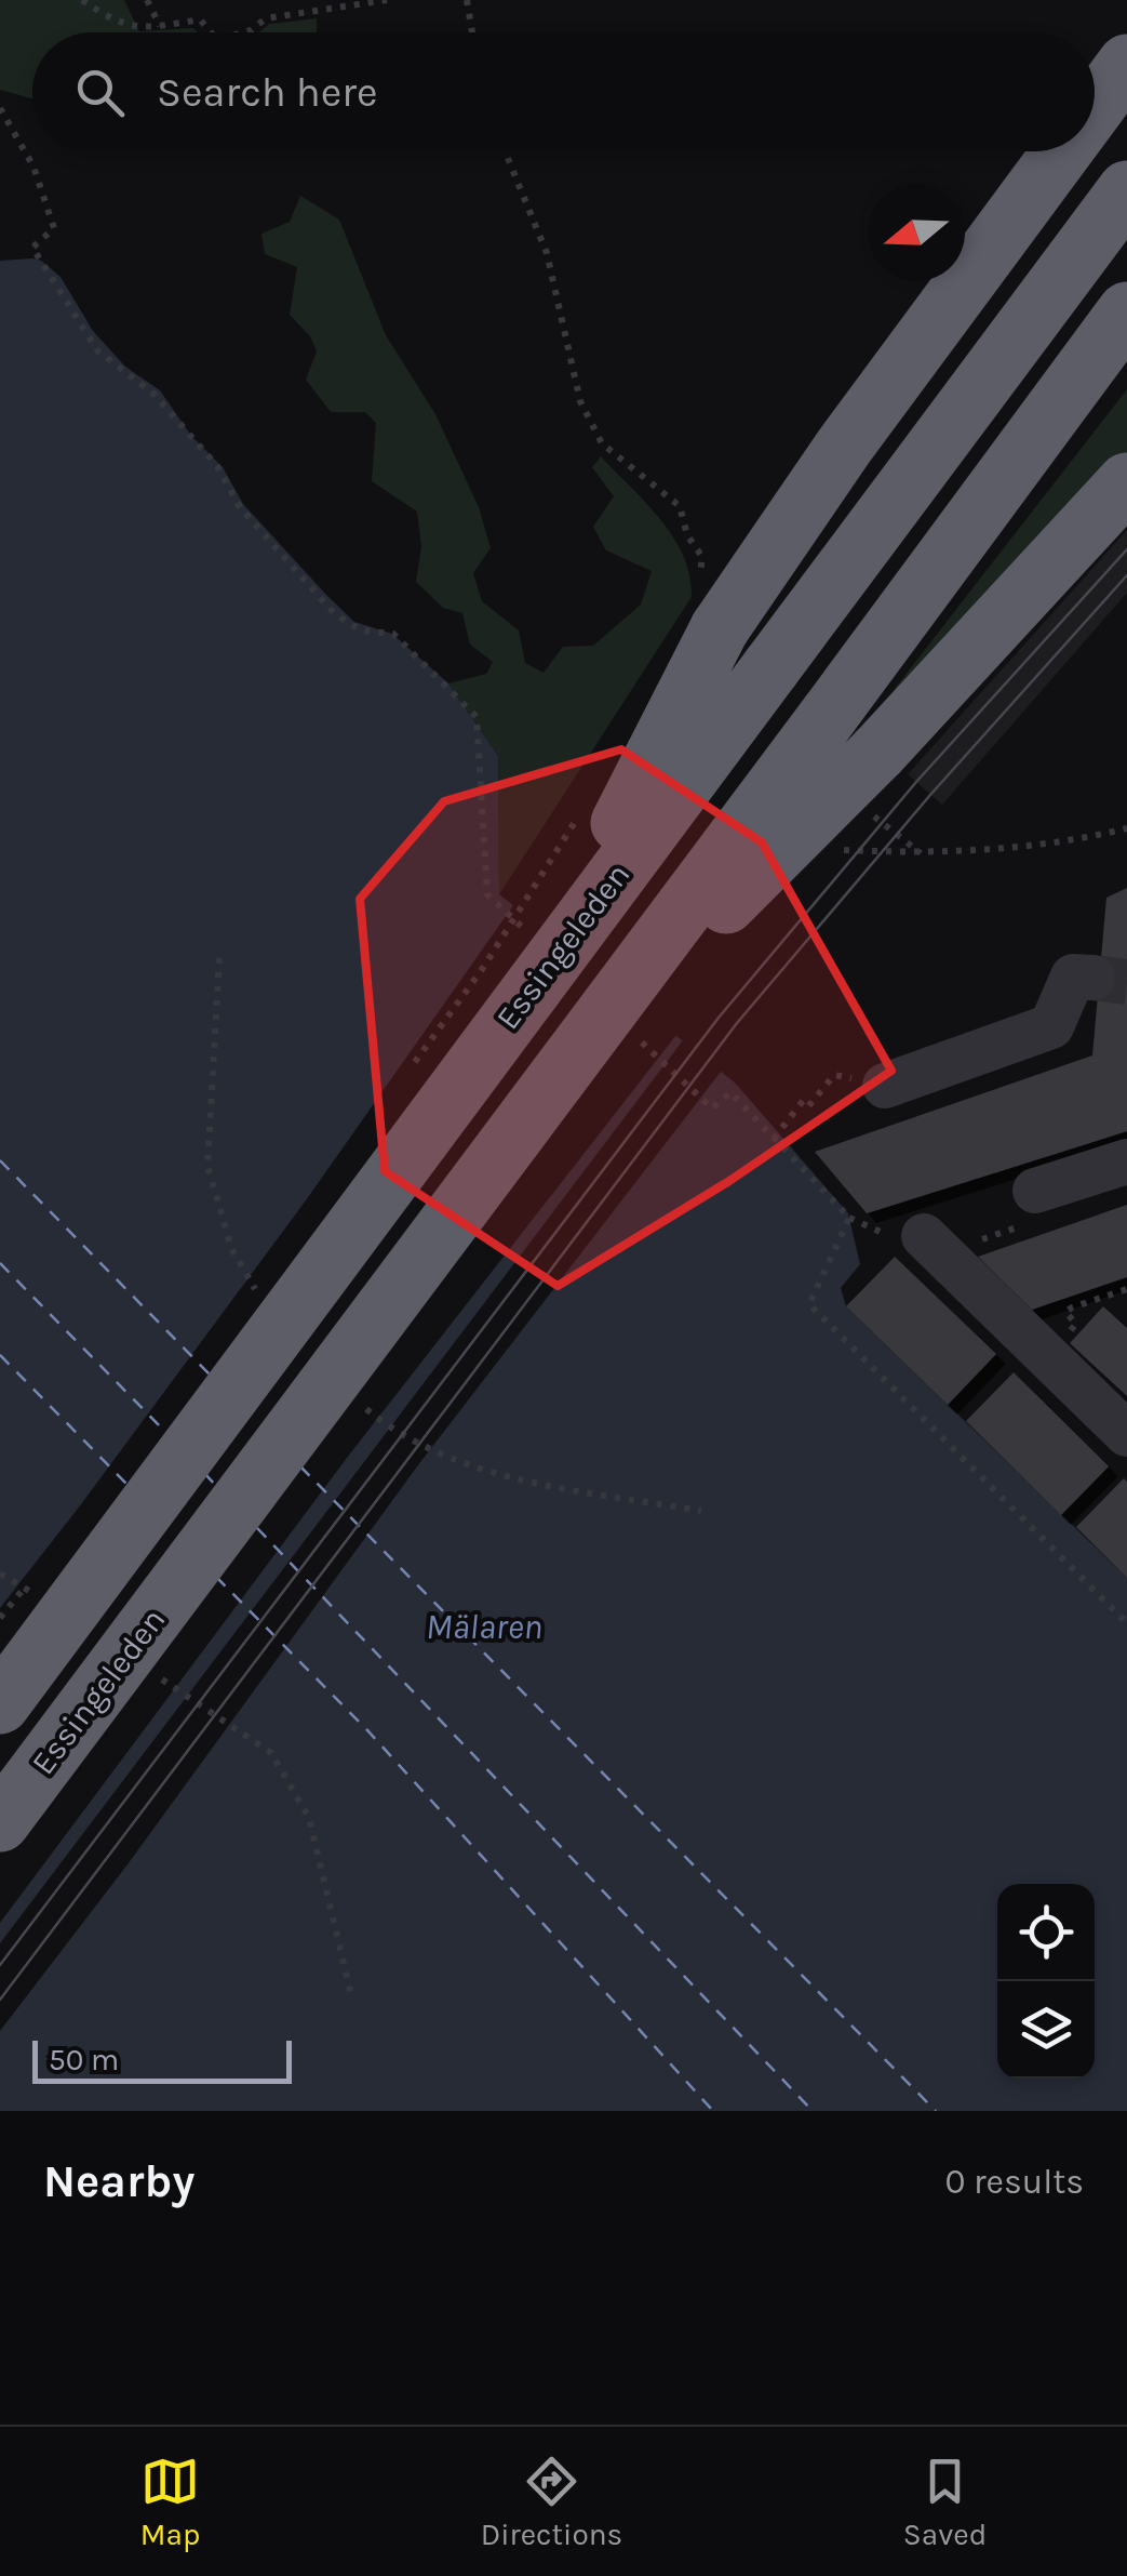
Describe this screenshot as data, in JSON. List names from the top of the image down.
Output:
{
  "streets": {
    "highway": ["Essingeleden"]
  },
  "water": ["Mälaren"],
  "scale_bar": "50 m",
  "north": "left",
  "page": {
    "search": "Search here",
    "scale": "50 m",
    "heading": ["Nearby", "0 results"],
    "nav": ["Map", "Directions", "Saved"]
  }
}
